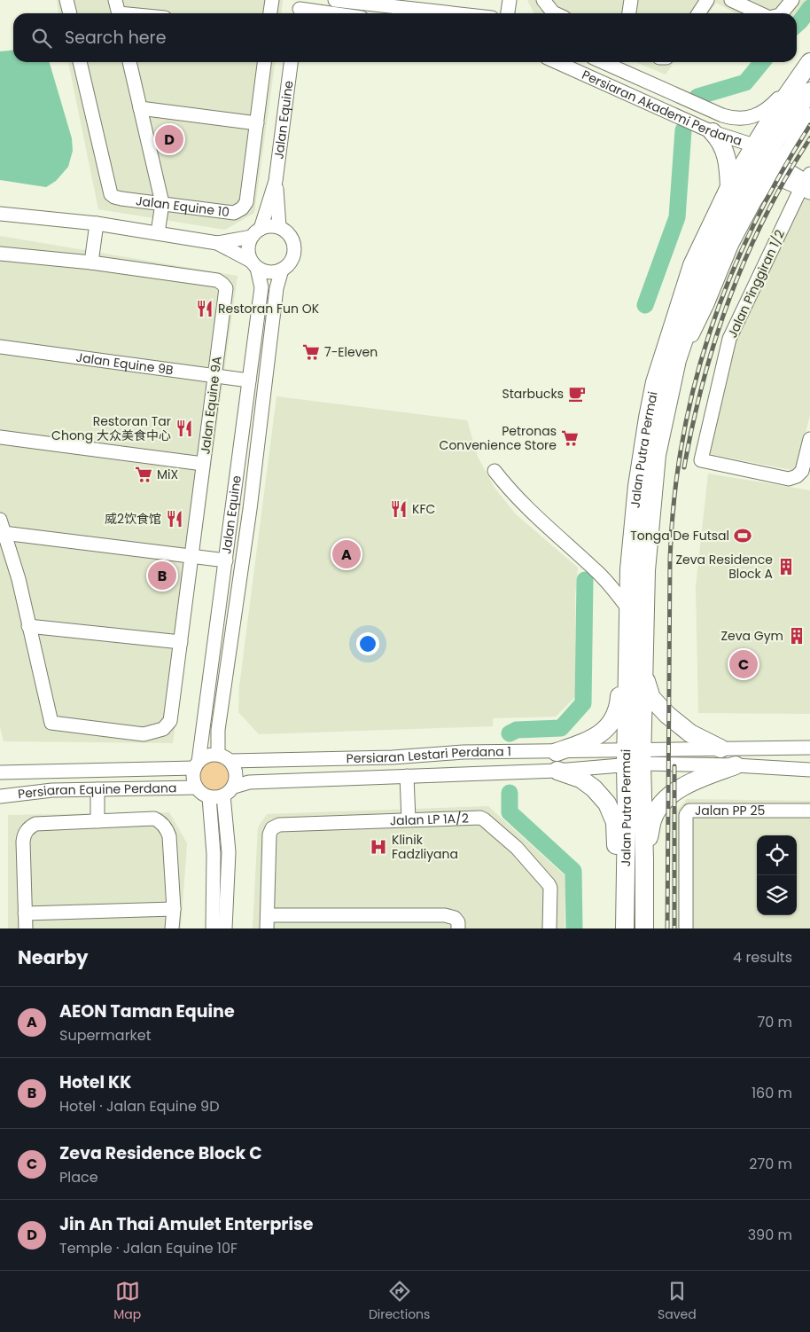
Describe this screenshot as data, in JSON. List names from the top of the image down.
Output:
{
  "streets": {
    "main road": ["Jalan Putra Permai"],
    "street": [
      "Persiaran Akademi Perdana",
      "Jalan Equine",
      "Jalan Equine 10",
      "Jalan Pinggiran 1/2",
      "Jalan Equine 9B",
      "Jalan Equine 9A",
      "Persiaran Lestari Perdana 1",
      "Persiaran Equine Perdana",
      "Jalan PP 25",
      "Jalan LP 1A/2"
    ]
  },
  "crossings": [
    ["Persiaran Akademi Perdana", "Jalan Putra Permai"],
    ["Jalan Equine", "Jalan Equine 9B"],
    ["Jalan Equine", "Persiaran Lestari Perdana 1"],
    ["Jalan Equine", "Persiaran Equine Perdana"],
    ["Jalan Equine 9B", "Jalan Equine 9A"],
    ["Jalan Putra Permai", "Persiaran Lestari Perdana 1"],
    ["Persiaran Lestari Perdana 1", "Persiaran Equine Perdana"]
  ],
  "places": {
    "restaurant": [
      "Restoran Fun OK",
      "Restoran Tar Chong 大众美食中心",
      "KFC",
      "威2饮食馆"
    ],
    "supermarket": ["7-Eleven", "Petronas Convenience Store", "MiX"],
    "cafe": ["Starbucks"],
    "sports": ["Tonga De Futsal"],
    "building": ["Zeva Residence Block A", "Zeva Gym"],
    "hospital": ["Klinik Fadzliyana"]
  },
  "page": {
    "search": "Search here",
    "pins": [
      "D",
      "A",
      "B",
      "C"
    ],
    "heading": ["Nearby", "4 results"],
    "list": [
      {
        "mark": "A",
        "name": "AEON Taman Equine",
        "note": "Supermarket",
        "value": "70 m"
      },
      {
        "mark": "B",
        "name": "Hotel KK",
        "note": "Hotel · Jalan Equine 9D",
        "value": "160 m"
      },
      {
        "mark": "C",
        "name": "Zeva Residence Block C",
        "note": "Place",
        "value": "270 m"
      },
      {
        "mark": "D",
        "name": "Jin An Thai Amulet Enterprise",
        "note": "Temple · Jalan Equine 10F",
        "value": "390 m"
      }
    ],
    "nav": ["Map", "Directions", "Saved"]
  }
}
